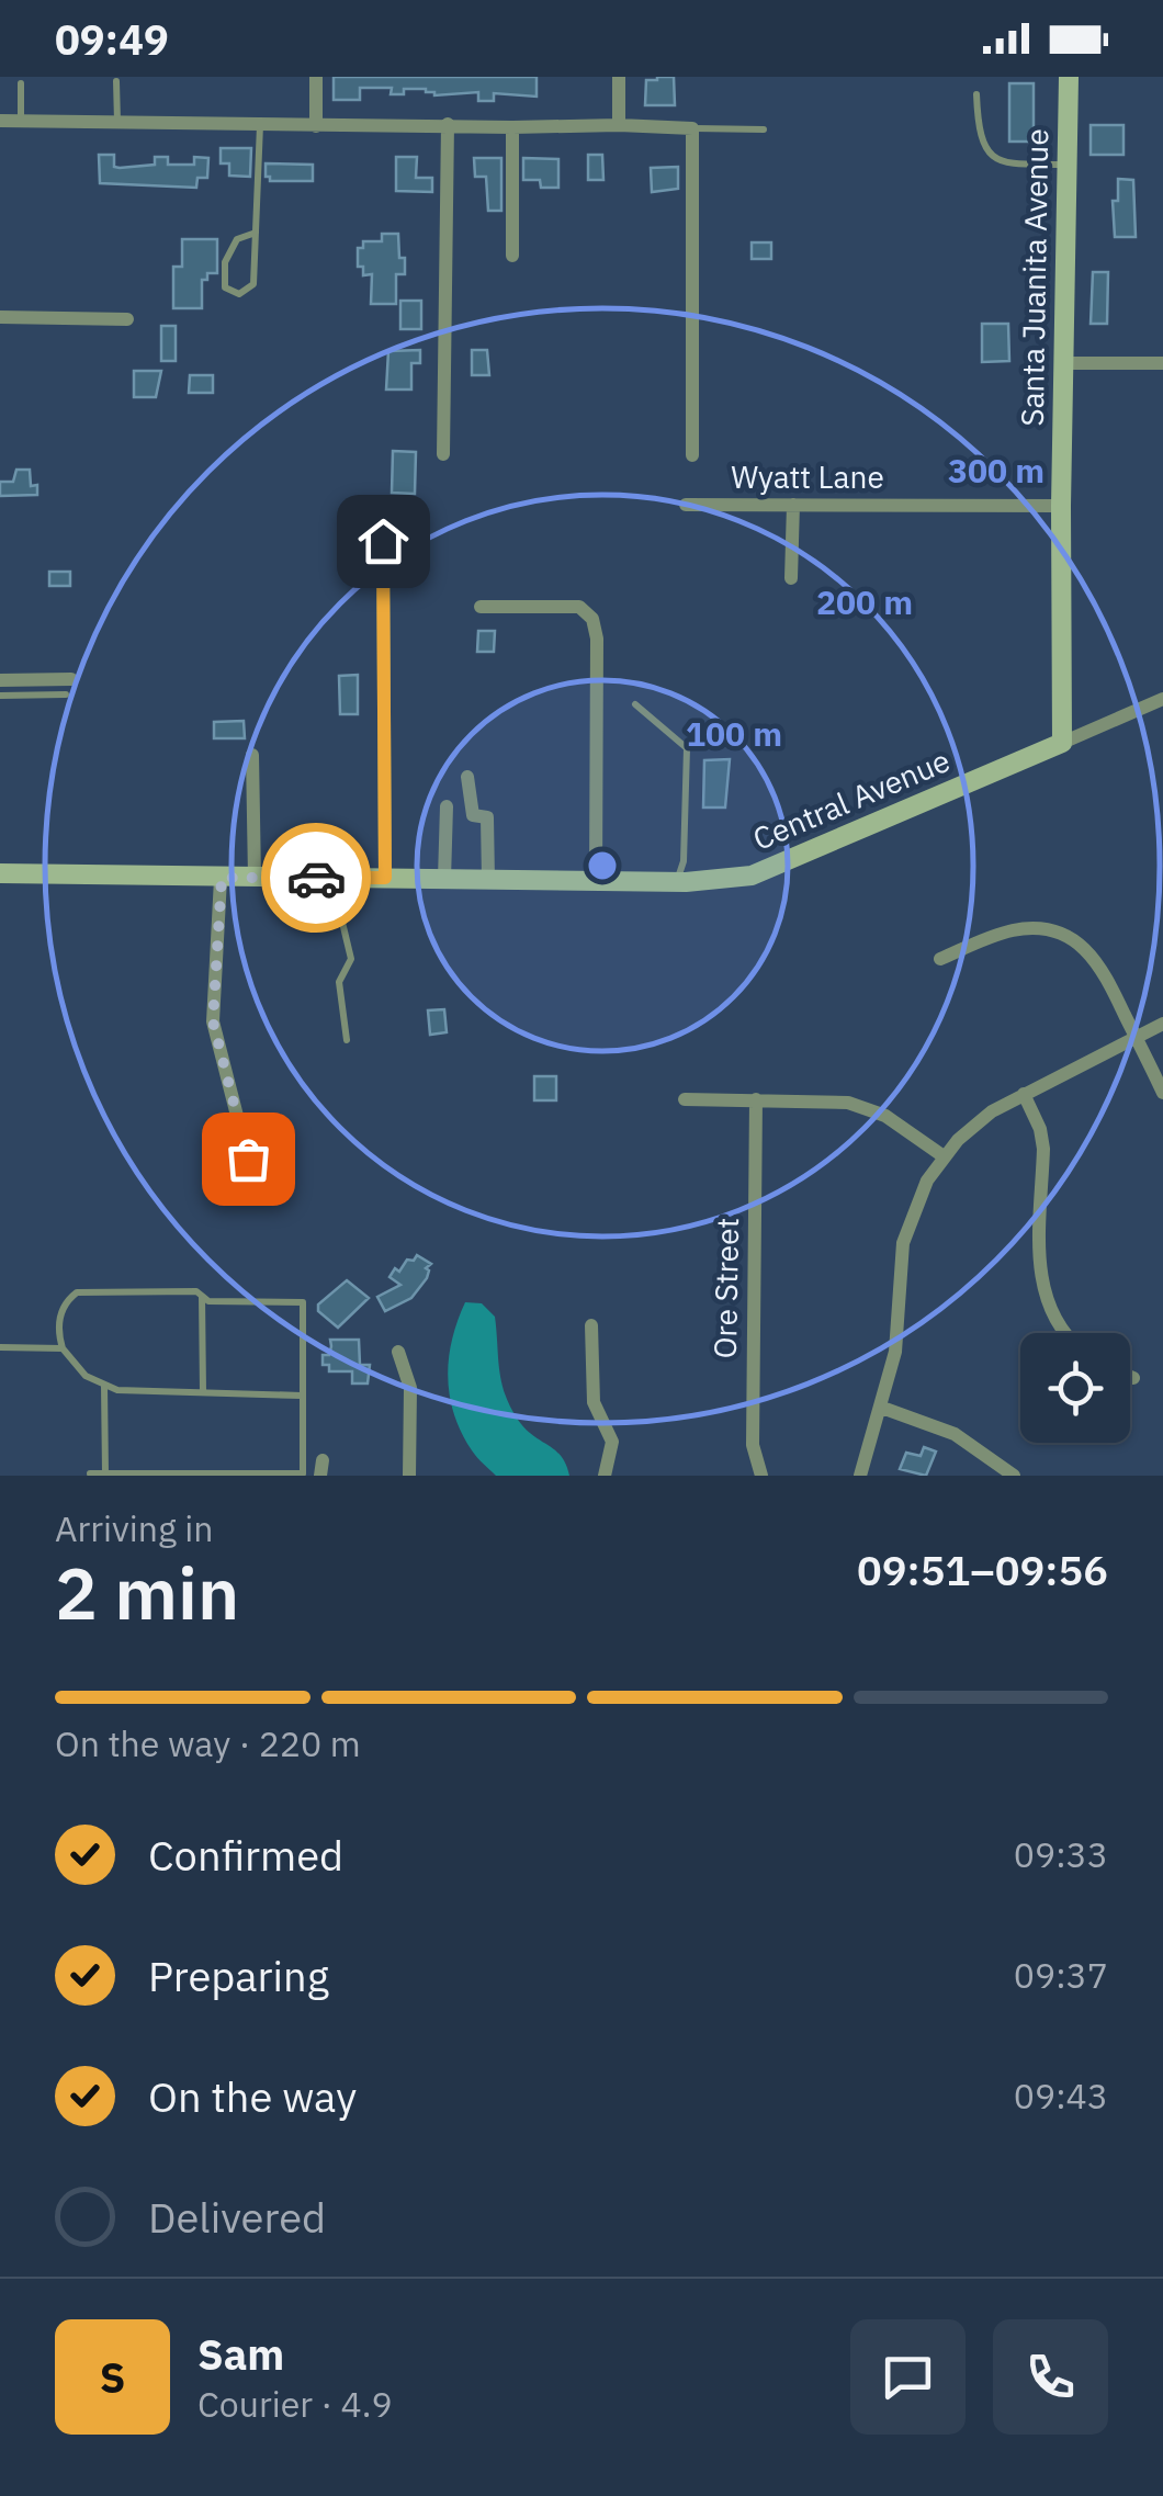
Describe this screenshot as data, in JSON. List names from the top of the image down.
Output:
{
  "streets": {
    "street": [
      "Santa Juanita Avenue",
      "Wyatt Lane",
      "Central Avenue",
      "Ore Street"
    ]
  },
  "crossings": [
    ["Santa Juanita Avenue", "Wyatt Lane"],
    ["Santa Juanita Avenue", "Central Avenue"]
  ],
  "page": {
    "status": "09:49",
    "heading": ["2 min", "Arriving in", "09:51–09:56"],
    "panel": ["Sam", "Courier · 4.9"],
    "bar": "On the way · 220 m",
    "list": [
      ["Confirmed", "09:33"],
      ["Preparing", "09:37"],
      ["On the way", "09:43"],
      "Delivered"
    ],
    "round": "S"
  },
  "rings": ["300 m", "200 m", "100 m"]
}
